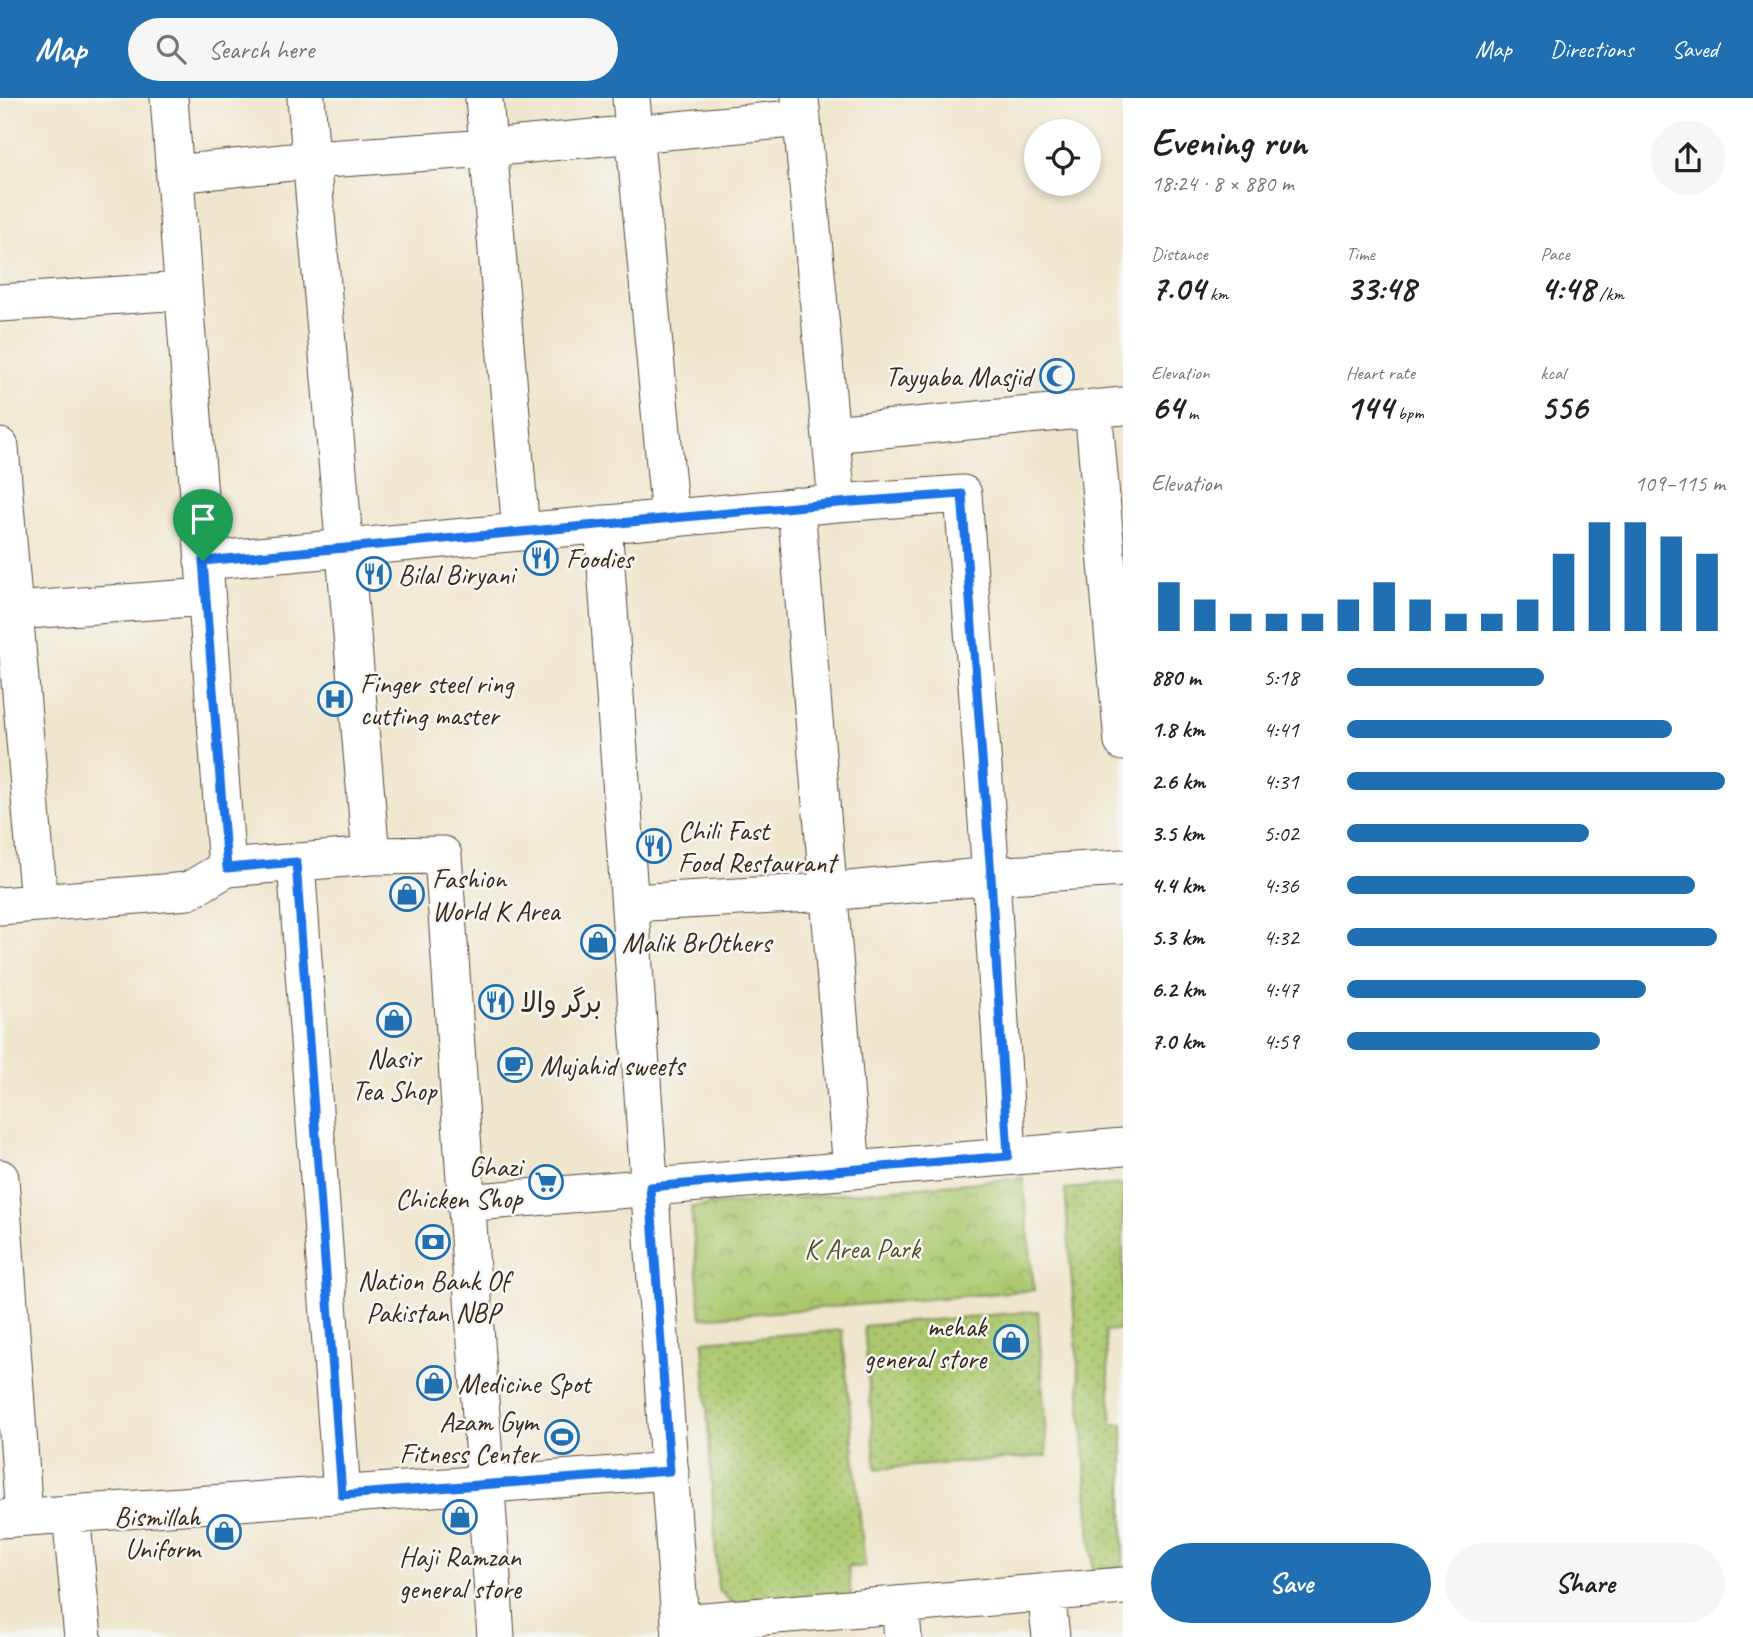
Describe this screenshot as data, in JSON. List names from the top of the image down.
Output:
{
  "parks": ["K Area Park"],
  "places": {
    "mosque": ["Tayyaba Masjid"],
    "restaurant": [
      "Foodies",
      "Bilal Biryani",
      "Chili Fast Food Restaurant",
      "برگر والا"
    ],
    "hospital": ["Finger steel ring cutting master"],
    "shop": [
      "Fashion World K Area",
      "Malik BrOthers",
      "Nasir Tea Shop",
      "mehak general store",
      "Medicine Spot",
      "Haji Ramzan general store",
      "Bismillah Uniform"
    ],
    "cafe": ["Mujahid sweets"],
    "supermarket": ["Ghazi Chicken Shop"],
    "bank": ["Nation Bank Of Pakistan NBP"],
    "sports": ["Azam Gym Fitness Center"]
  },
  "page": {
    "header": "Map",
    "search": "Search here",
    "nav": ["Map", "Directions", "Saved"],
    "heading": ["Evening run", "18:24 · 8 × 880 m"],
    "stats": [
      ["Distance", "7.04 km"],
      ["Time", "33:48"],
      ["Pace", "4:48 /km"],
      ["Elevation", "64 m"],
      ["Heart rate", "144 bpm"],
      ["kcal", "556"]
    ],
    "chart": ["Elevation", "109–115 m"],
    "list": [
      {
        "name": "880 m",
        "note": "5:18"
      },
      {
        "name": "1.8 km",
        "note": "4:41"
      },
      {
        "name": "2.6 km",
        "note": "4:31"
      },
      {
        "name": "3.5 km",
        "note": "5:02"
      },
      {
        "name": "4.4 km",
        "note": "4:36"
      },
      {
        "name": "5.3 km",
        "note": "4:32"
      },
      {
        "name": "6.2 km",
        "note": "4:47"
      },
      {
        "name": "7.0 km",
        "note": "4:59"
      }
    ],
    "buttons": ["Save", "Share"]
  }
}
